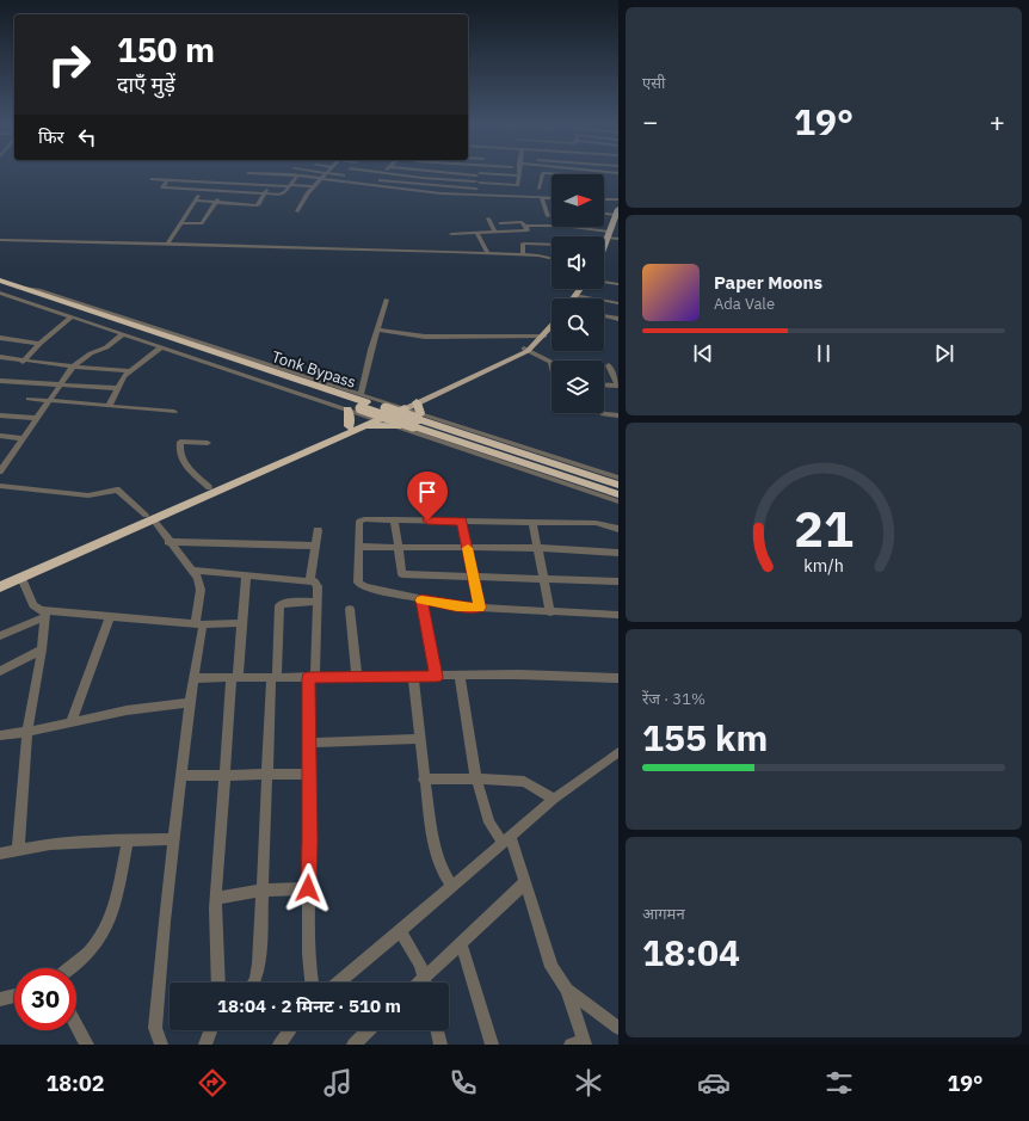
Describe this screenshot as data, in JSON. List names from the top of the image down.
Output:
{
  "streets": {
    "highway": ["Tonk Bypass"]
  },
  "north": "right",
  "page": {
    "tile": [
      "एसी",
      ["रेंज · 31%", "155 km"],
      ["आगमन", "18:04"]
    ],
    "turn": ["150 m", "दाएँ मुड़ें"],
    "heat": ["−", "19°", "+"],
    "then": "फिर",
    "song": ["Paper Moons", "Ada Vale"],
    "limit": "30",
    "trip": "18:04 · 2 मिनट · 510 m",
    "tabs": ["18:02", "19°"],
    "gauge": ["21", "km/h"]
  }
}
